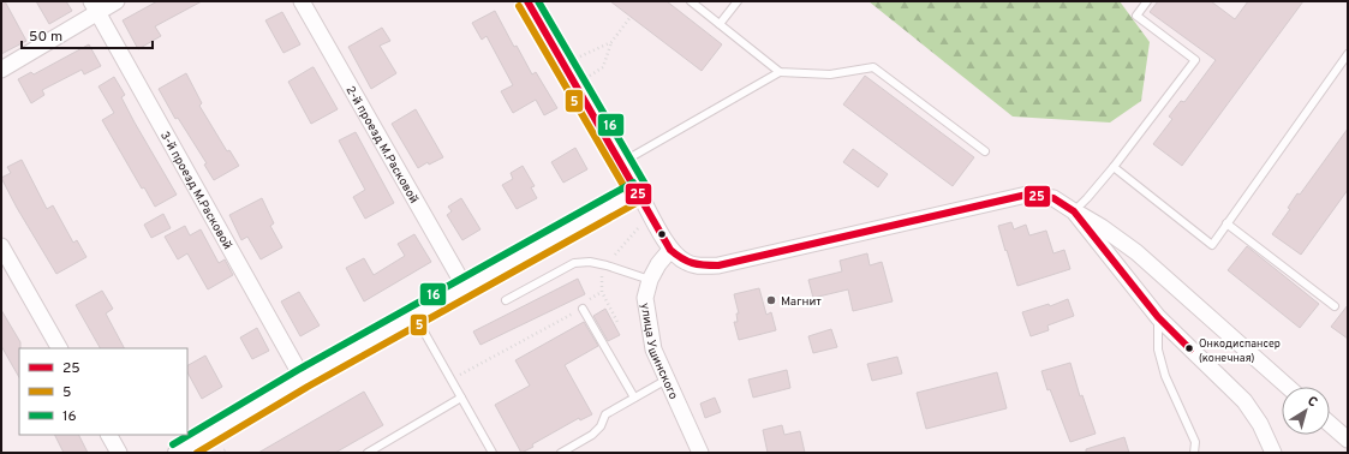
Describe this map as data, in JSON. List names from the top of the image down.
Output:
{
  "streets": {
    "street": ["2-й проезд М.Расковой", "3-й проезд М.Расковой", "улица Ушинского"]
  },
  "places": ["Магнит", "Онкодиспансер (конечная)"],
  "lines": ["transit line 25", "transit line 16", "transit line 5"],
  "legend": ["25", "5", "16"],
  "scale_bar": "50 m",
  "north": "top right"
}
